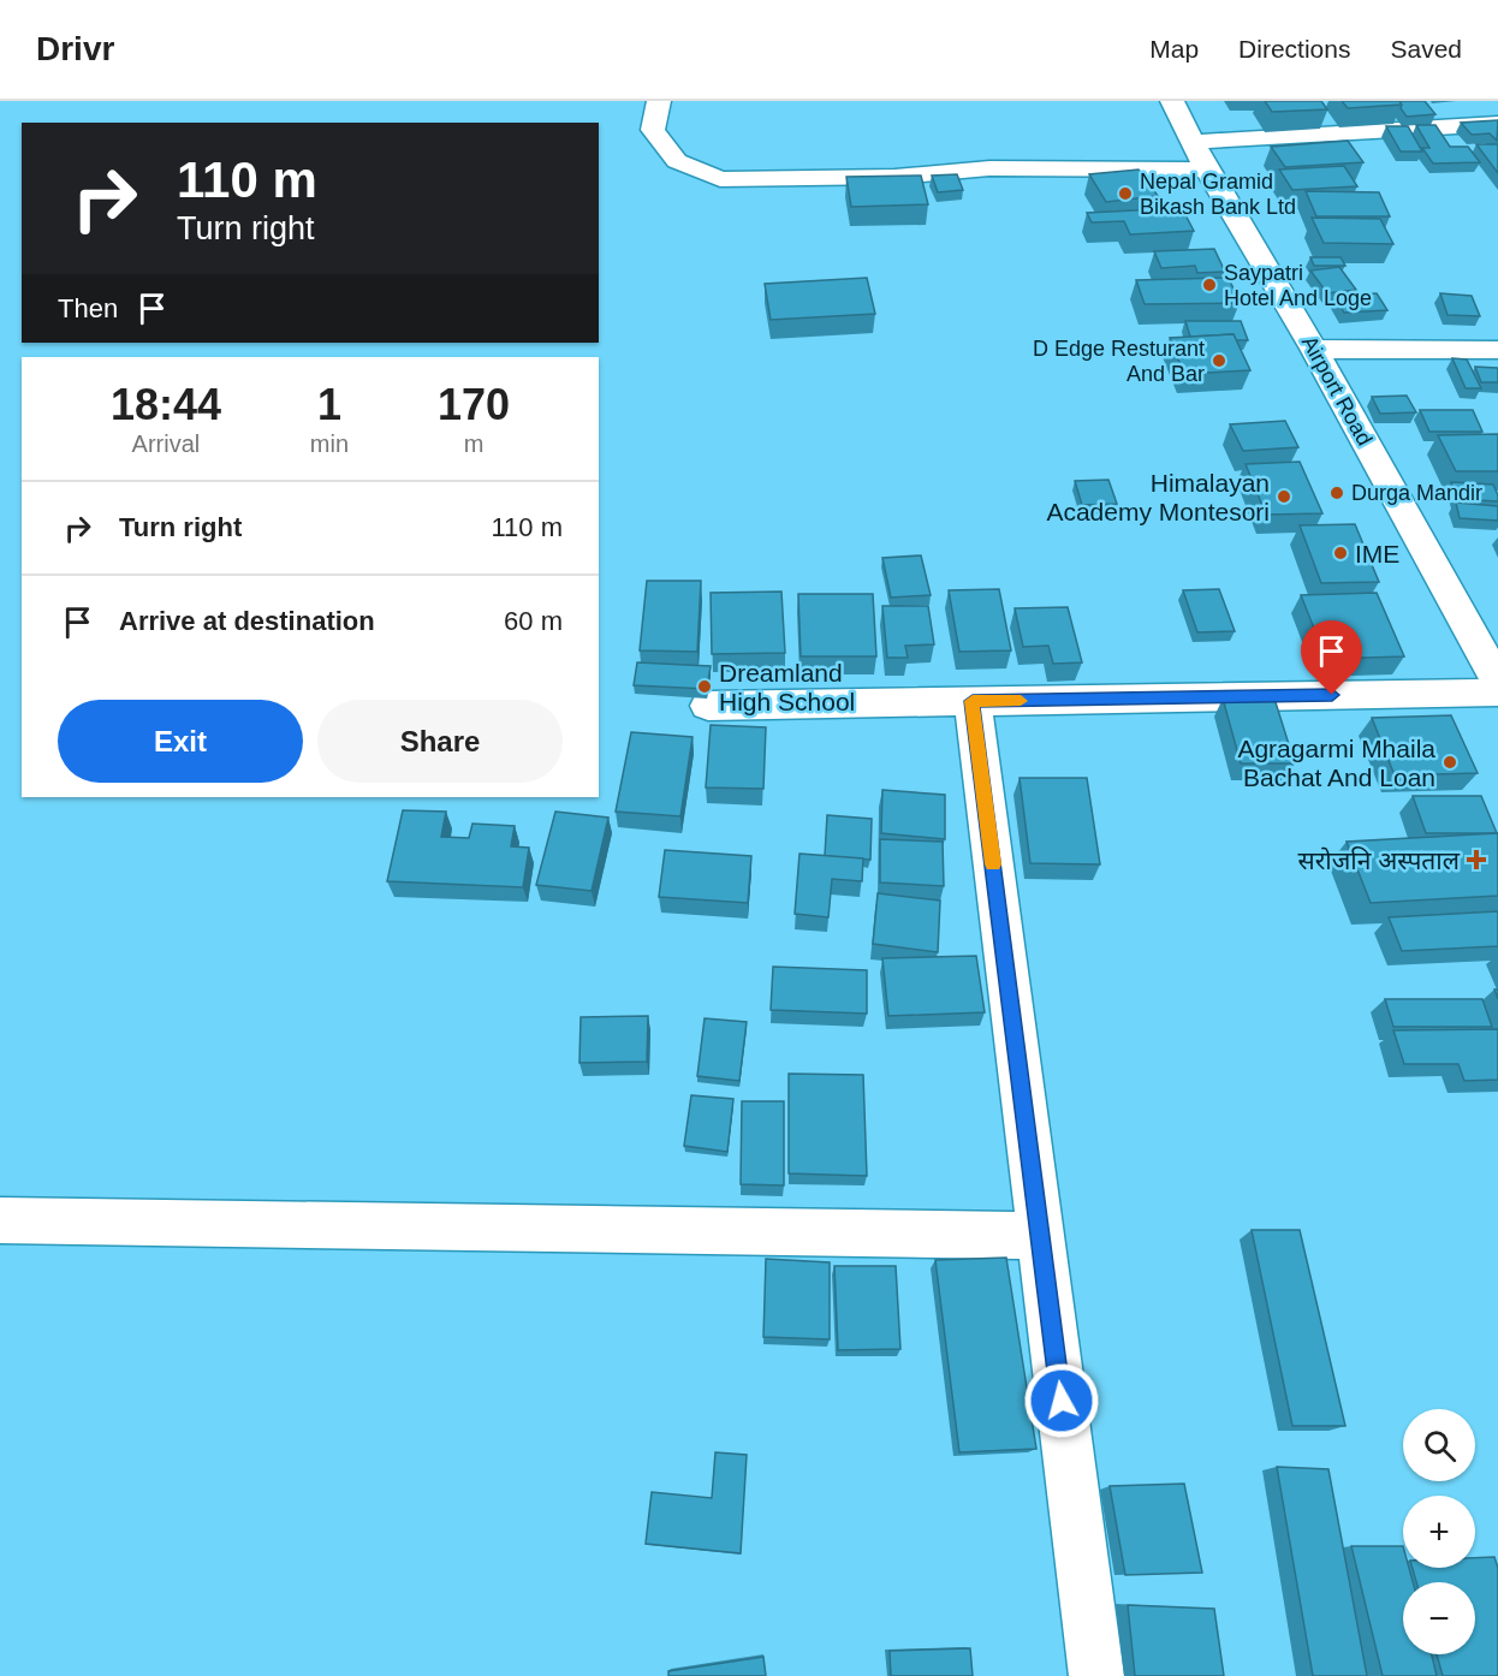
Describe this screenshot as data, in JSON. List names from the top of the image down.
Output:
{
  "streets": {
    "street": ["Airport Road"]
  },
  "places": {
    "other": [
      "Nepal Gramid Bikash Bank Ltd",
      "Saypatri Hotel And Loge",
      "D Edge Resturant And Bar",
      "Durga Mandir",
      "Himalayan Academy Montesori",
      "IME",
      "Dreamland High School",
      "Agragarmi Mhaila Bachat And Loan"
    ],
    "health": ["सराेजनि अस्पताल"]
  },
  "page": {
    "header": "Drivr",
    "nav": ["Map", "Directions", "Saved"],
    "turn": ["110 m", "Turn right"],
    "then": "Then",
    "eta": [
      "18:44",
      "Arrival",
      "1",
      "min",
      "170",
      "m"
    ],
    "list": [
      {
        "name": "Turn right",
        "value": "110 m"
      },
      {
        "name": "Arrive at destination",
        "value": "60 m"
      }
    ],
    "buttons": ["Exit", "Share"],
    "map_buttons": ["+", "−"]
  }
}
